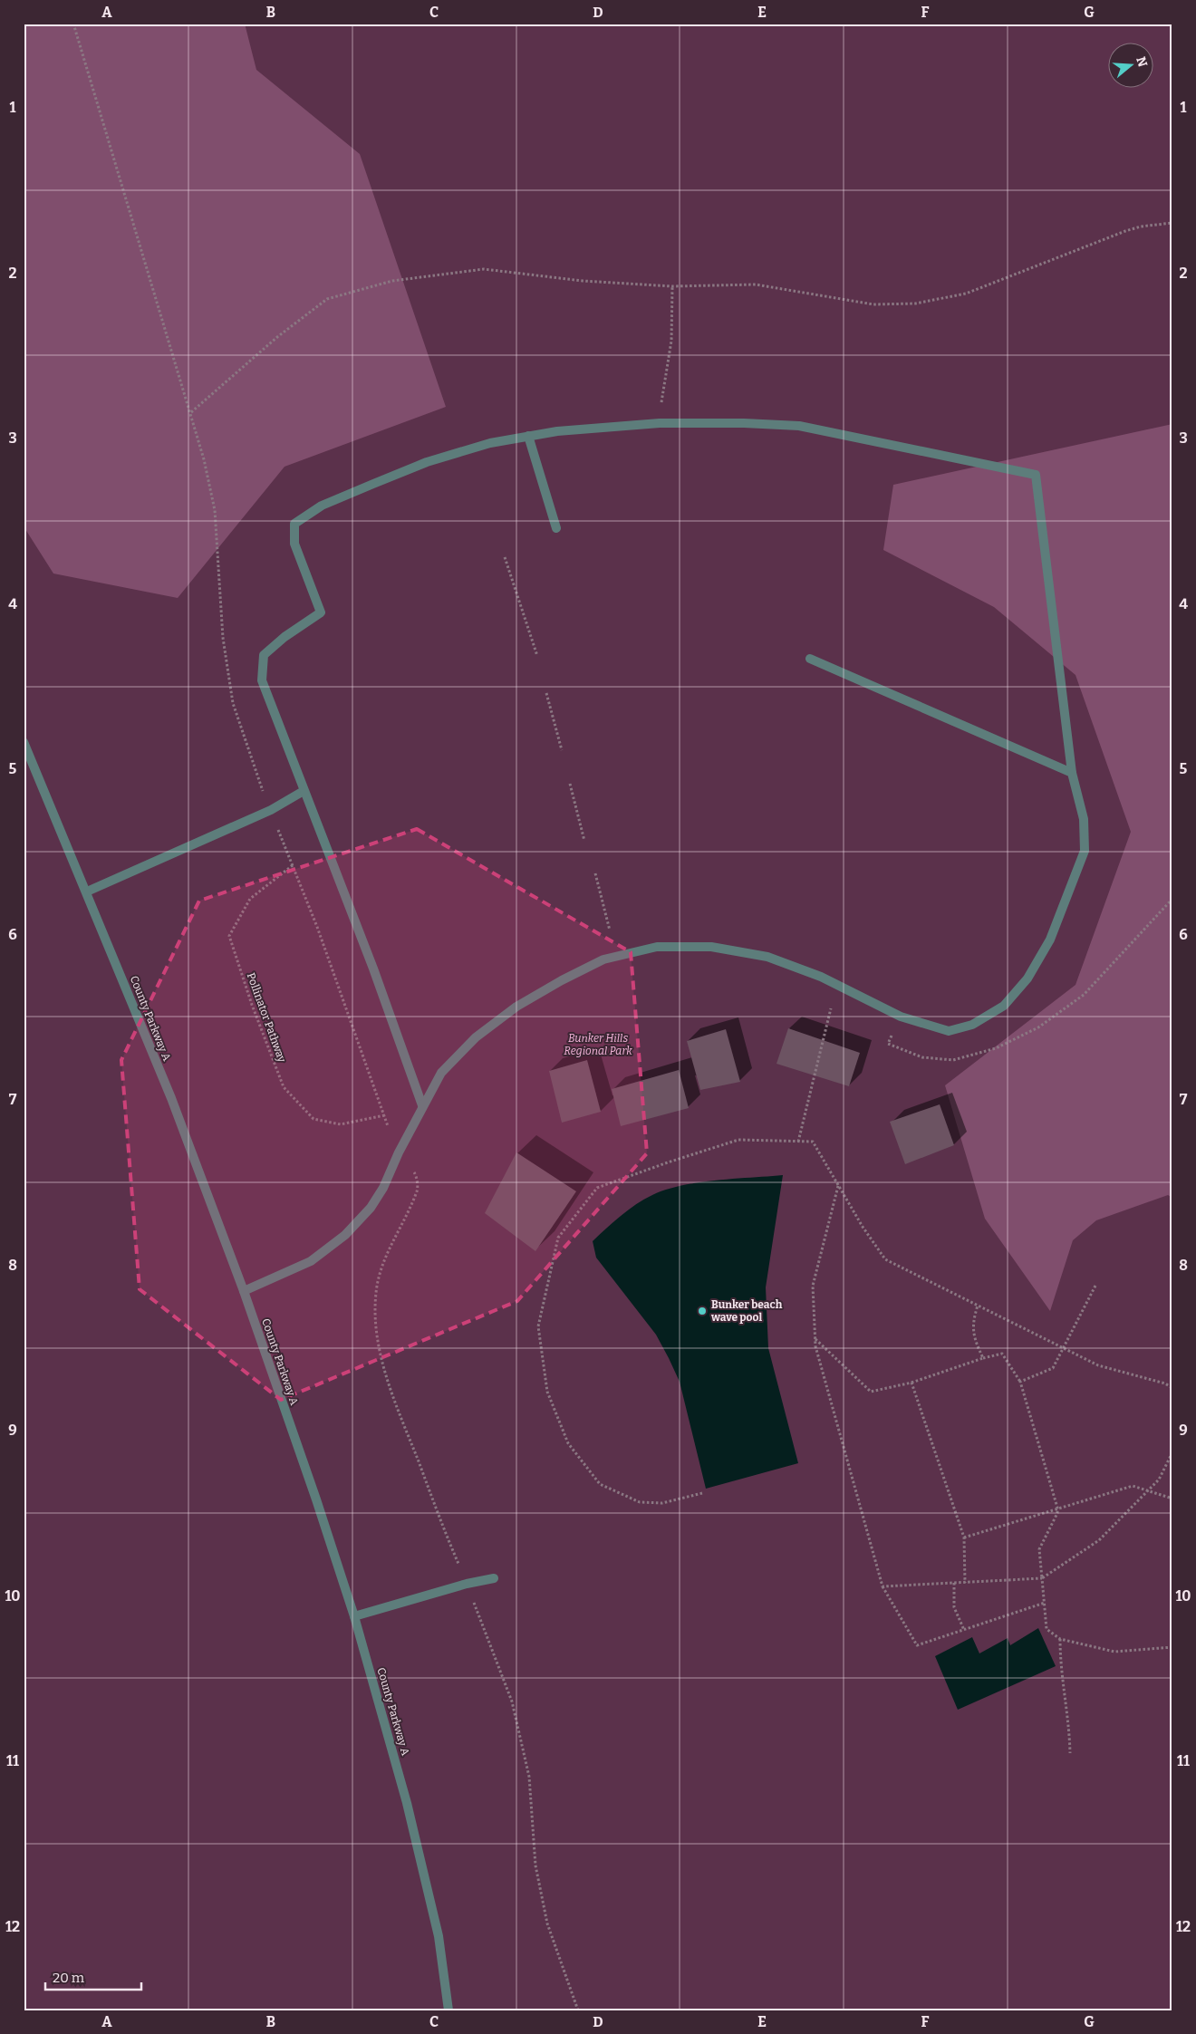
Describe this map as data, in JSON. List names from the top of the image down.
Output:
{
  "streets": {
    "street": ["County Parkway A"],
    "path": ["Pollinator Pathway"]
  },
  "parks": ["Bunker Hills Regional Park"],
  "places": ["Bunker beach wave pool"],
  "scale_bar": "20 m",
  "north": "right",
  "grid": {
    "columns": [
      "A",
      "B",
      "C",
      "D",
      "E",
      "F",
      "G"
    ],
    "rows": [
      "1",
      "2",
      "3",
      "4",
      "5",
      "6",
      "7",
      "8",
      "9",
      "10",
      "11",
      "12"
    ]
  }
}
